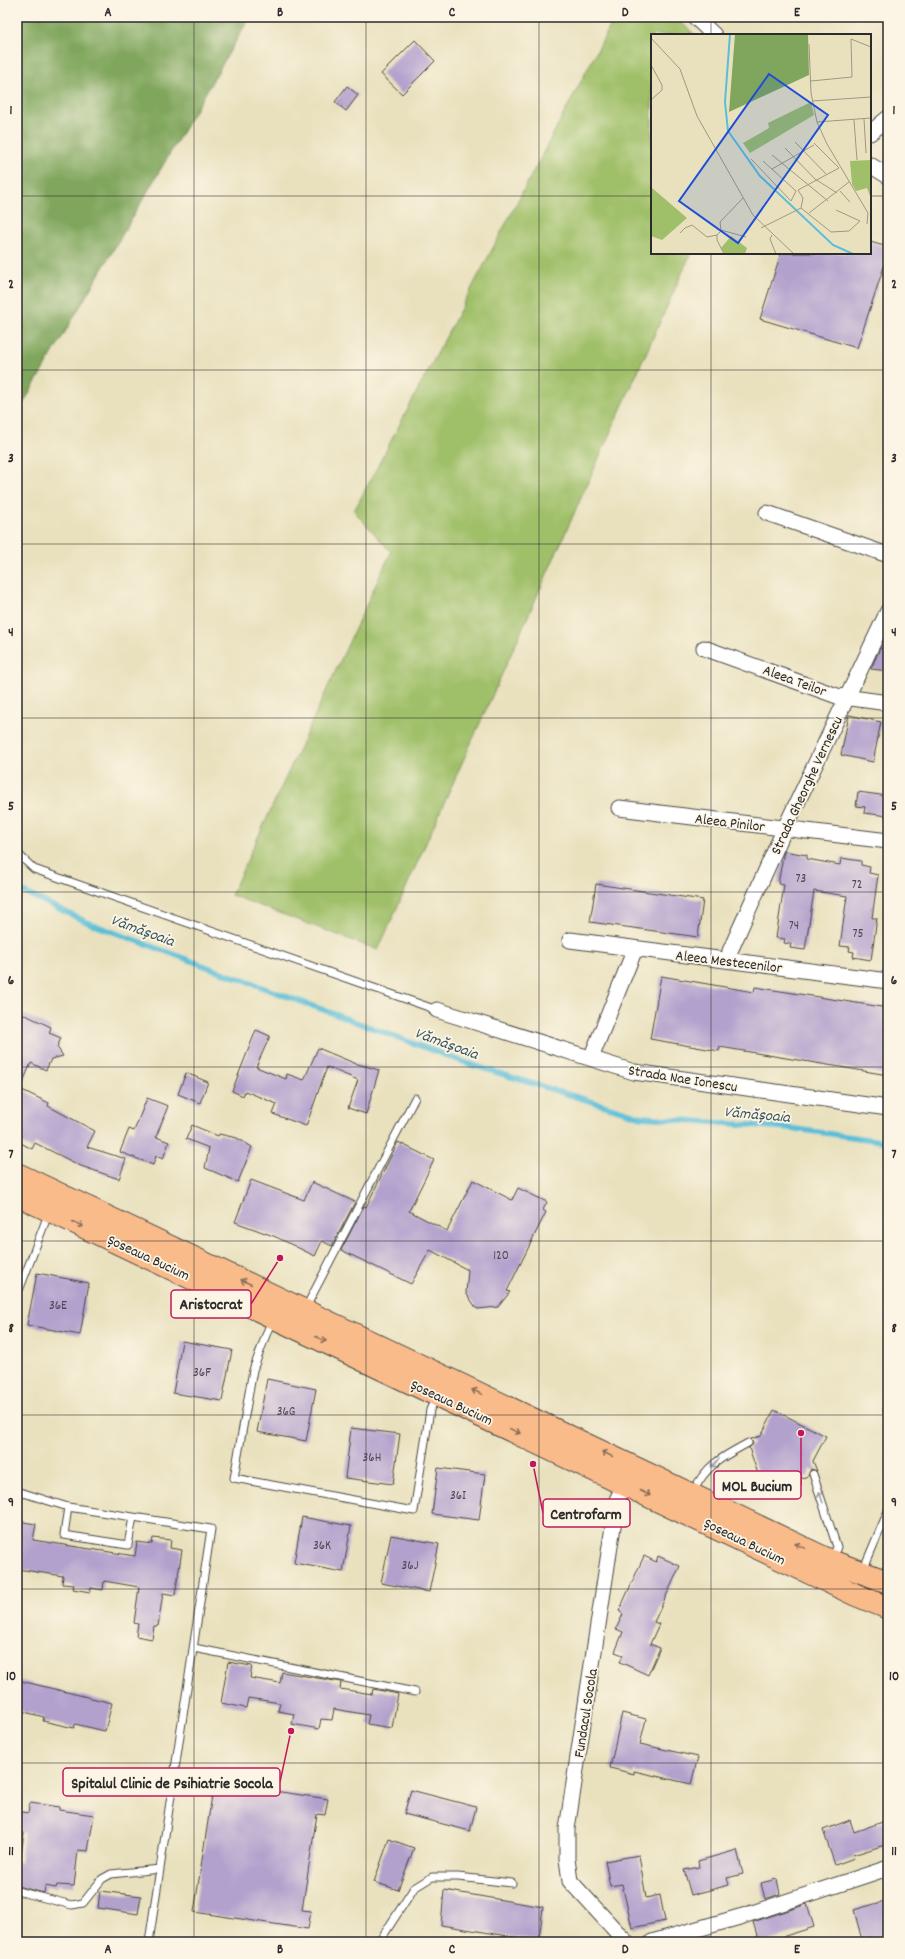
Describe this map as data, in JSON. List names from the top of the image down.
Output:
{
  "streets": {
    "main road": ["Șoseaua Bucium"],
    "street": [
      "Aleea Teilor",
      "Strada Gheorghe Vernescu",
      "Aleea Pinilor",
      "Aleea Mestecenilor",
      "Strada Nae Ionescu",
      "Fundacul Socola"
    ]
  },
  "crossings": [
    ["Aleea Teilor", "Strada Gheorghe Vernescu"],
    ["Strada Gheorghe Vernescu", "Aleea Pinilor"],
    ["Strada Gheorghe Vernescu", "Aleea Mestecenilor"],
    ["Șoseaua Bucium", "Fundacul Socola"]
  ],
  "water": ["Vămășoaia"],
  "places": [
    "Aristocrat",
    "MOL Bucium",
    "Centrofarm",
    "Spitalul Clinic de Psihiatrie Socola"
  ],
  "house_numbers": [
    "73",
    "72",
    "74",
    "75",
    "120",
    "36E",
    "36F",
    "36G",
    "36H",
    "36I",
    "36K",
    "36J"
  ],
  "grid": {
    "columns": [
      "A",
      "B",
      "C",
      "D",
      "E"
    ],
    "rows": [
      "1",
      "2",
      "3",
      "4",
      "5",
      "6",
      "7",
      "8",
      "9",
      "10",
      "11"
    ]
  }
}
